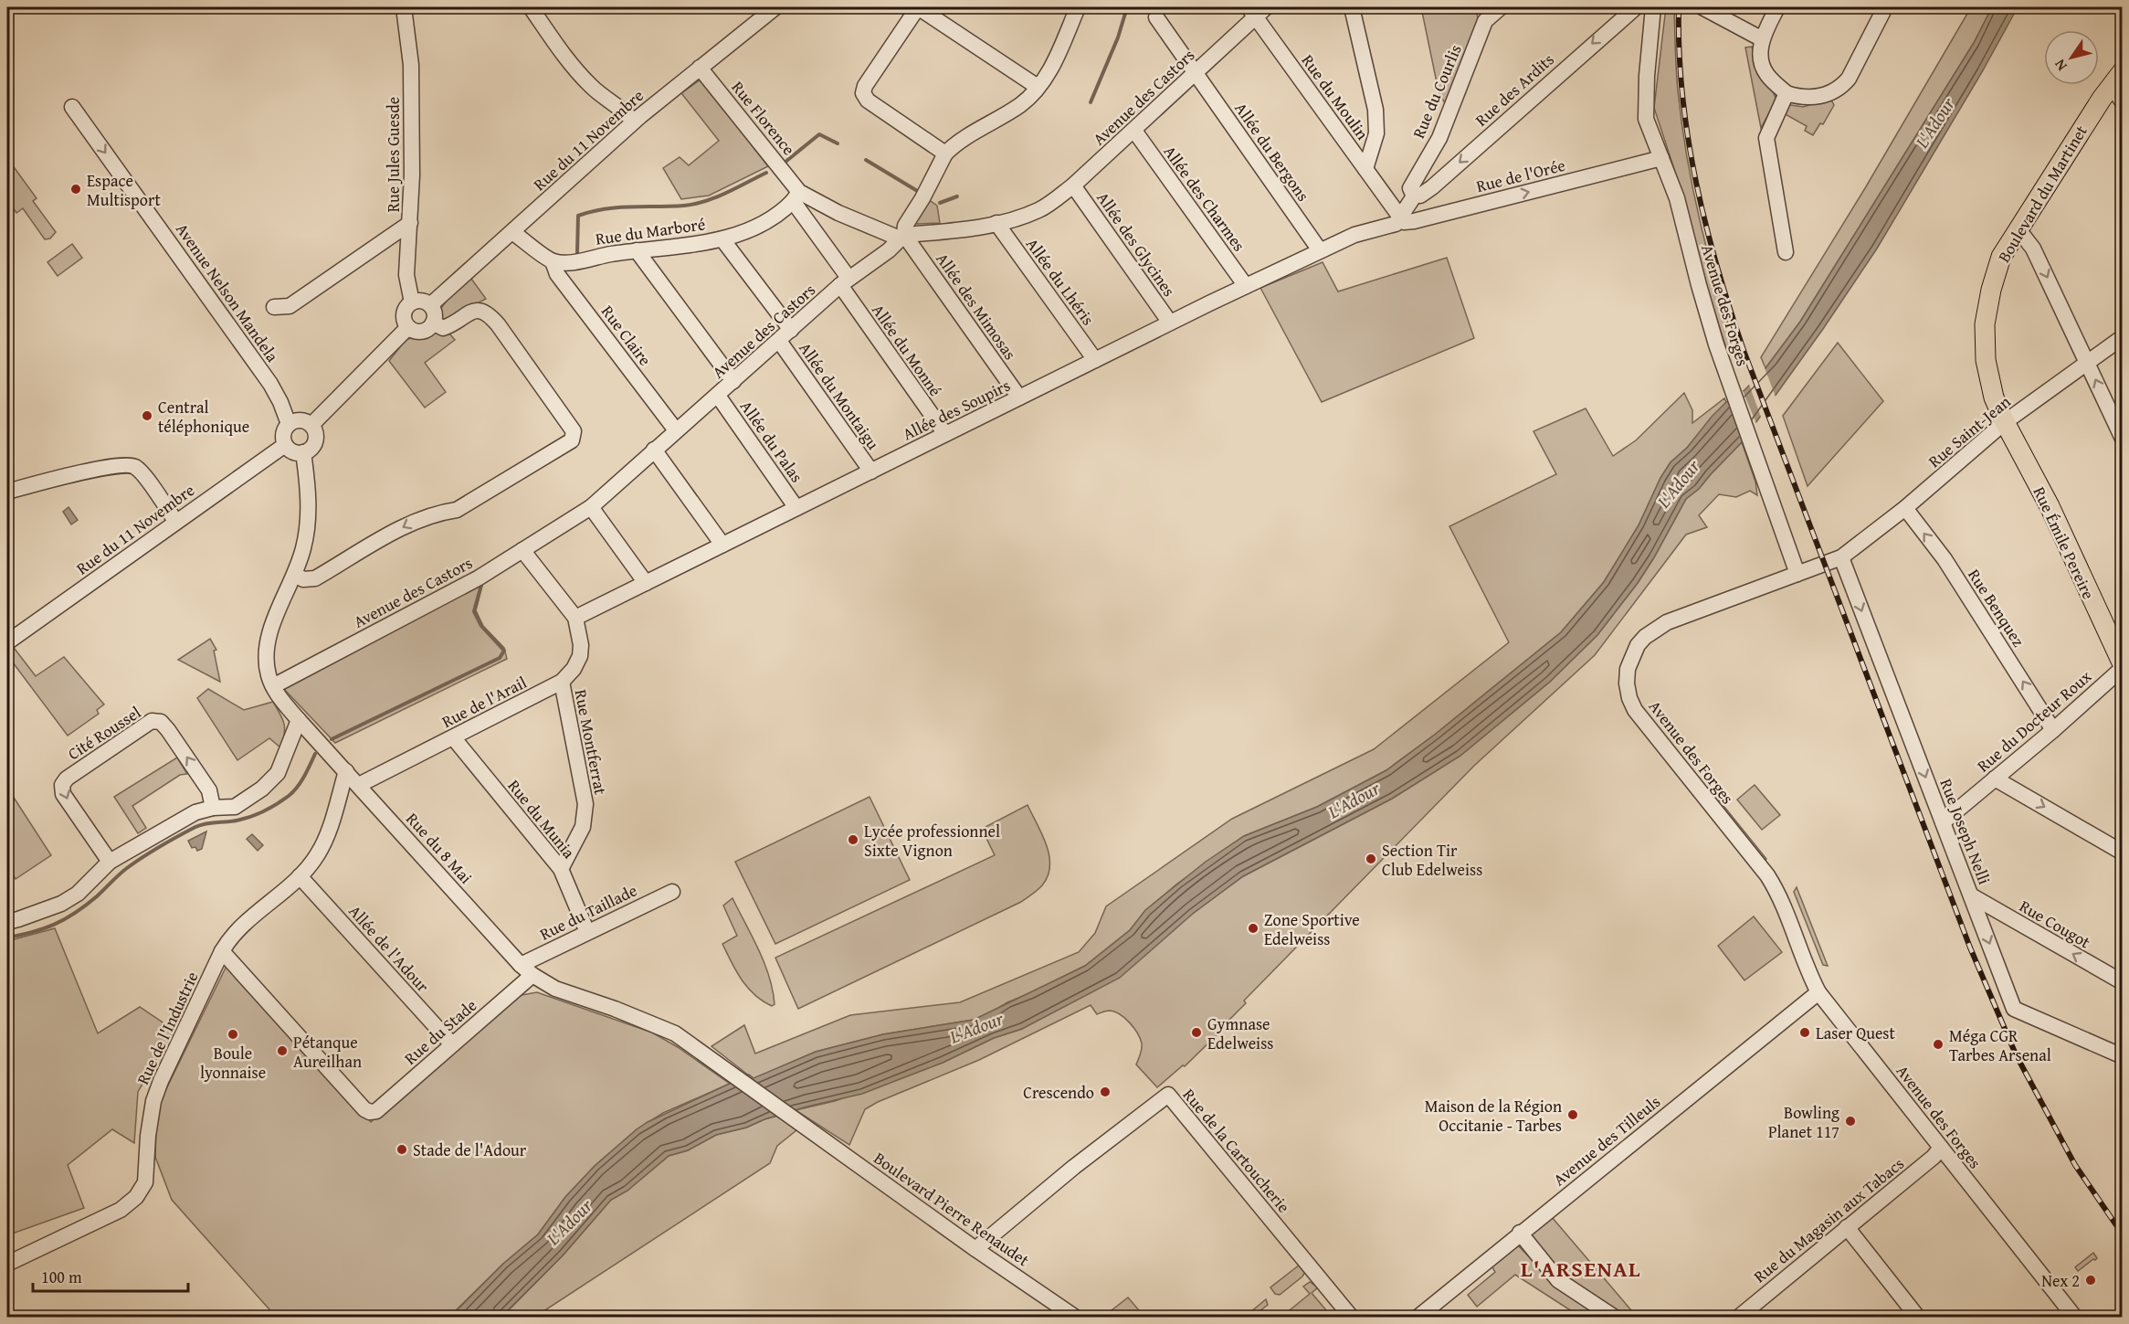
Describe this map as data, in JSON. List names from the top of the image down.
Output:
{
  "streets": {
    "main road": ["Boulevard du Martinet", "Rue Émile Pereire"],
    "street": [
      "Rue des Ardits",
      "Rue du Courlis",
      "Avenue des Castors",
      "Rue du Moulin",
      "Rue Florence",
      "Rue du 11 Novembre",
      "Allée du Bergons",
      "Rue Jules Guesde",
      "Rue de l'Orée",
      "Allée des Charmes",
      "Rue du Marboré",
      "Allée des Glycines",
      "Allée du Lhéris",
      "Avenue Nelson Mandela",
      "Avenue des Forges",
      "Allée des Mimosas",
      "Rue Claire",
      "Allée du Monné",
      "Allée du Montaigu",
      "Allée des Soupirs",
      "Rue Saint-Jean",
      "Allée du Palas",
      "Rue Benquez",
      "Rue de l'Arail",
      "Rue du Docteur Roux",
      "Cité Roussel",
      "Rue Montferrat",
      "Rue du Munia",
      "Rue Joseph Nelli",
      "Rue du 8 Mai",
      "Rue du Taillade",
      "Rue Cougot",
      "Allée de l'Adour",
      "Rue de l'Industrie",
      "Rue du Stade",
      "Avenue des Tilleuls",
      "Rue de la Cartoucherie",
      "Boulevard Pierre Renaudet",
      "Rue du Magasin aux Tabacs"
    ]
  },
  "crossings": [
    ["Rue des Ardits", "Rue du Courlis"],
    ["Avenue des Castors", "Rue du Moulin"],
    ["Avenue des Castors", "Rue Florence"],
    ["Avenue des Castors", "Allée du Bergons"],
    ["Avenue des Castors", "Allée des Charmes"],
    ["Avenue des Castors", "Allée des Glycines"],
    ["Avenue des Castors", "Allée du Lhéris"],
    ["Avenue des Castors", "Allée des Mimosas"],
    ["Avenue des Castors", "Rue Claire"],
    ["Avenue des Castors", "Allée du Monné"],
    ["Avenue des Castors", "Allée du Montaigu"],
    ["Avenue des Castors", "Allée du Palas"],
    ["Avenue des Castors", "Rue du 8 Mai"],
    ["Rue du Moulin", "Rue de l'Orée"],
    ["Rue du Moulin", "Allée des Soupirs"],
    ["Rue Florence", "Rue du 11 Novembre"],
    ["Rue Florence", "Rue du Marboré"],
    ["Rue Florence", "Allée du Monné"],
    ["Rue du 11 Novembre", "Rue Jules Guesde"],
    ["Rue du 11 Novembre", "Avenue Nelson Mandela"],
    ["Rue du 11 Novembre", "Rue du 8 Mai"],
    ["Allée du Bergons", "Allée des Soupirs"],
    ["Rue de l'Orée", "Avenue des Forges"],
    ["Rue de l'Orée", "Allée des Soupirs"],
    ["Boulevard du Martinet", "Rue Saint-Jean"],
    ["Boulevard du Martinet", "Rue Émile Pereire"],
    ["Allée des Charmes", "Allée des Soupirs"],
    ["Rue du Marboré", "Rue Claire"],
    ["Allée des Glycines", "Allée des Soupirs"],
    ["Allée du Lhéris", "Allée des Soupirs"],
    ["Avenue Nelson Mandela", "Rue du 8 Mai"],
    ["Avenue des Forges", "Rue Saint-Jean"],
    ["Avenue des Forges", "Avenue des Tilleuls"],
    ["Avenue des Forges", "Rue du Magasin aux Tabacs"],
    ["Allée des Mimosas", "Allée des Soupirs"],
    ["Allée du Monné", "Allée des Soupirs"],
    ["Allée du Montaigu", "Allée des Soupirs"],
    ["Allée des Soupirs", "Allée du Palas"],
    ["Allée des Soupirs", "Rue de l'Arail"],
    ["Rue Saint-Jean", "Rue Émile Pereire"],
    ["Rue Saint-Jean", "Rue Benquez"],
    ["Rue Saint-Jean", "Rue Joseph Nelli"],
    ["Rue Émile Pereire", "Rue du Docteur Roux"],
    ["Rue Benquez", "Rue du Docteur Roux"],
    ["Rue de l'Arail", "Rue Montferrat"],
    ["Rue de l'Arail", "Rue du Munia"],
    ["Rue de l'Arail", "Rue du 8 Mai"],
    ["Rue du Docteur Roux", "Rue Joseph Nelli"],
    ["Rue Montferrat", "Rue du Munia"],
    ["Rue du Munia", "Rue du Taillade"],
    ["Rue Joseph Nelli", "Rue Cougot"],
    ["Rue du 8 Mai", "Rue du Taillade"],
    ["Rue du 8 Mai", "Rue de l'Industrie"],
    ["Rue du 8 Mai", "Rue du Stade"],
    ["Rue du 8 Mai", "Boulevard Pierre Renaudet"],
    ["Rue du Taillade", "Rue du Stade"],
    ["Allée de l'Adour", "Rue de l'Industrie"],
    ["Allée de l'Adour", "Rue du Stade"],
    ["Rue de l'Industrie", "Rue du Stade"],
    ["Rue de la Cartoucherie", "Boulevard Pierre Renaudet"]
  ],
  "one_way": [
    "Rue des Ardits",
    "Rue de l'Orée",
    "Avenue Nelson Mandela",
    "Rue Benquez",
    "Rue Joseph Nelli"
  ],
  "districts": ["L'ARSENAL"],
  "water": ["L'Adour"],
  "places": [
    "Espace Multisport",
    "Central téléphonique",
    "Lycée professionnel Sixte Vignon",
    "Section Tir Club Edelweiss",
    "Zone Sportive Edelweiss",
    "Gymnase Edelweiss",
    "Laser Quest",
    "Boule lyonnaise",
    "Méga CGR Tarbes Arsenal",
    "Pétanque Aureilhan",
    "Crescendo",
    "Maison de la Région Occitanie - Tarbes",
    "Bowling Planet 117",
    "Stade de l'Adour",
    "Nex 2"
  ],
  "scale_bar": "100 m",
  "north": "bottom left"
}
